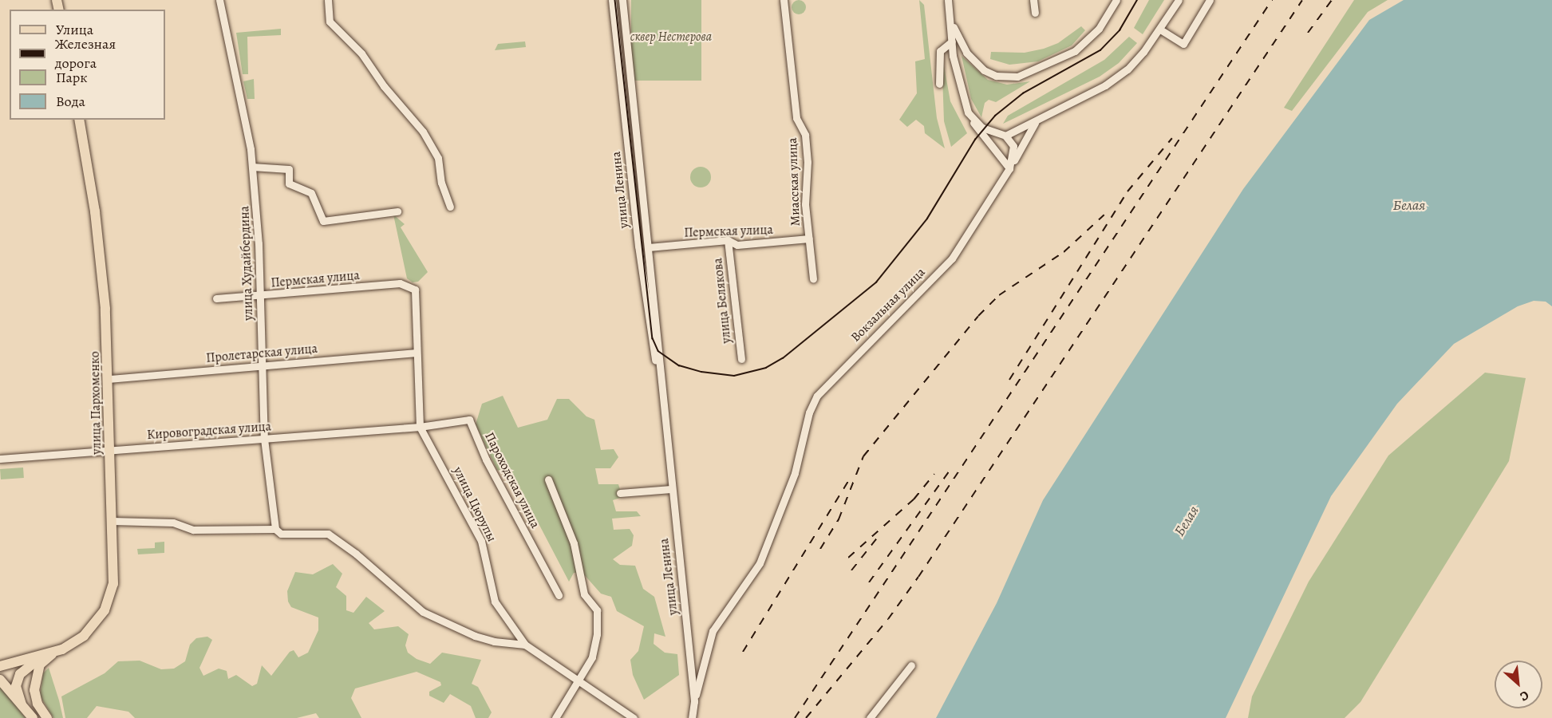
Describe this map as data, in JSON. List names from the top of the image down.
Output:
{
  "streets": {
    "main road": ["улица Пархоменко"],
    "street": [
      "Миасская улица",
      "улица Ленина",
      "Пермская улица",
      "улица Худайбердина",
      "улица Белякова",
      "Вокзальная улица",
      "Пролетарская улица",
      "Кировоградская улица",
      "Пароходская улица",
      "улица Цюрупы"
    ]
  },
  "crossings": [
    ["Миасская улица", "Пермская улица"],
    ["улица Ленина", "Пермская улица"],
    ["улица Ленина", "Вокзальная улица"],
    ["Пермская улица", "улица Худайбердина"],
    ["Пермская улица", "улица Белякова"],
    ["Пермская улица", "Пролетарская улица"],
    ["улица Худайбердина", "Пролетарская улица"],
    ["улица Худайбердина", "Кировоградская улица"],
    ["Пролетарская улица", "улица Пархоменко"],
    ["улица Пархоменко", "Кировоградская улица"],
    ["Кировоградская улица", "Пароходская улица"],
    ["Кировоградская улица", "улица Цюрупы"],
    ["Пароходская улица", "улица Цюрупы"]
  ],
  "water": ["Белая"],
  "parks": ["сквер Нестерова"],
  "legend": [
    "Улица",
    "Железная дорога",
    "Парк",
    "Вода"
  ],
  "north": "bottom right"
}
